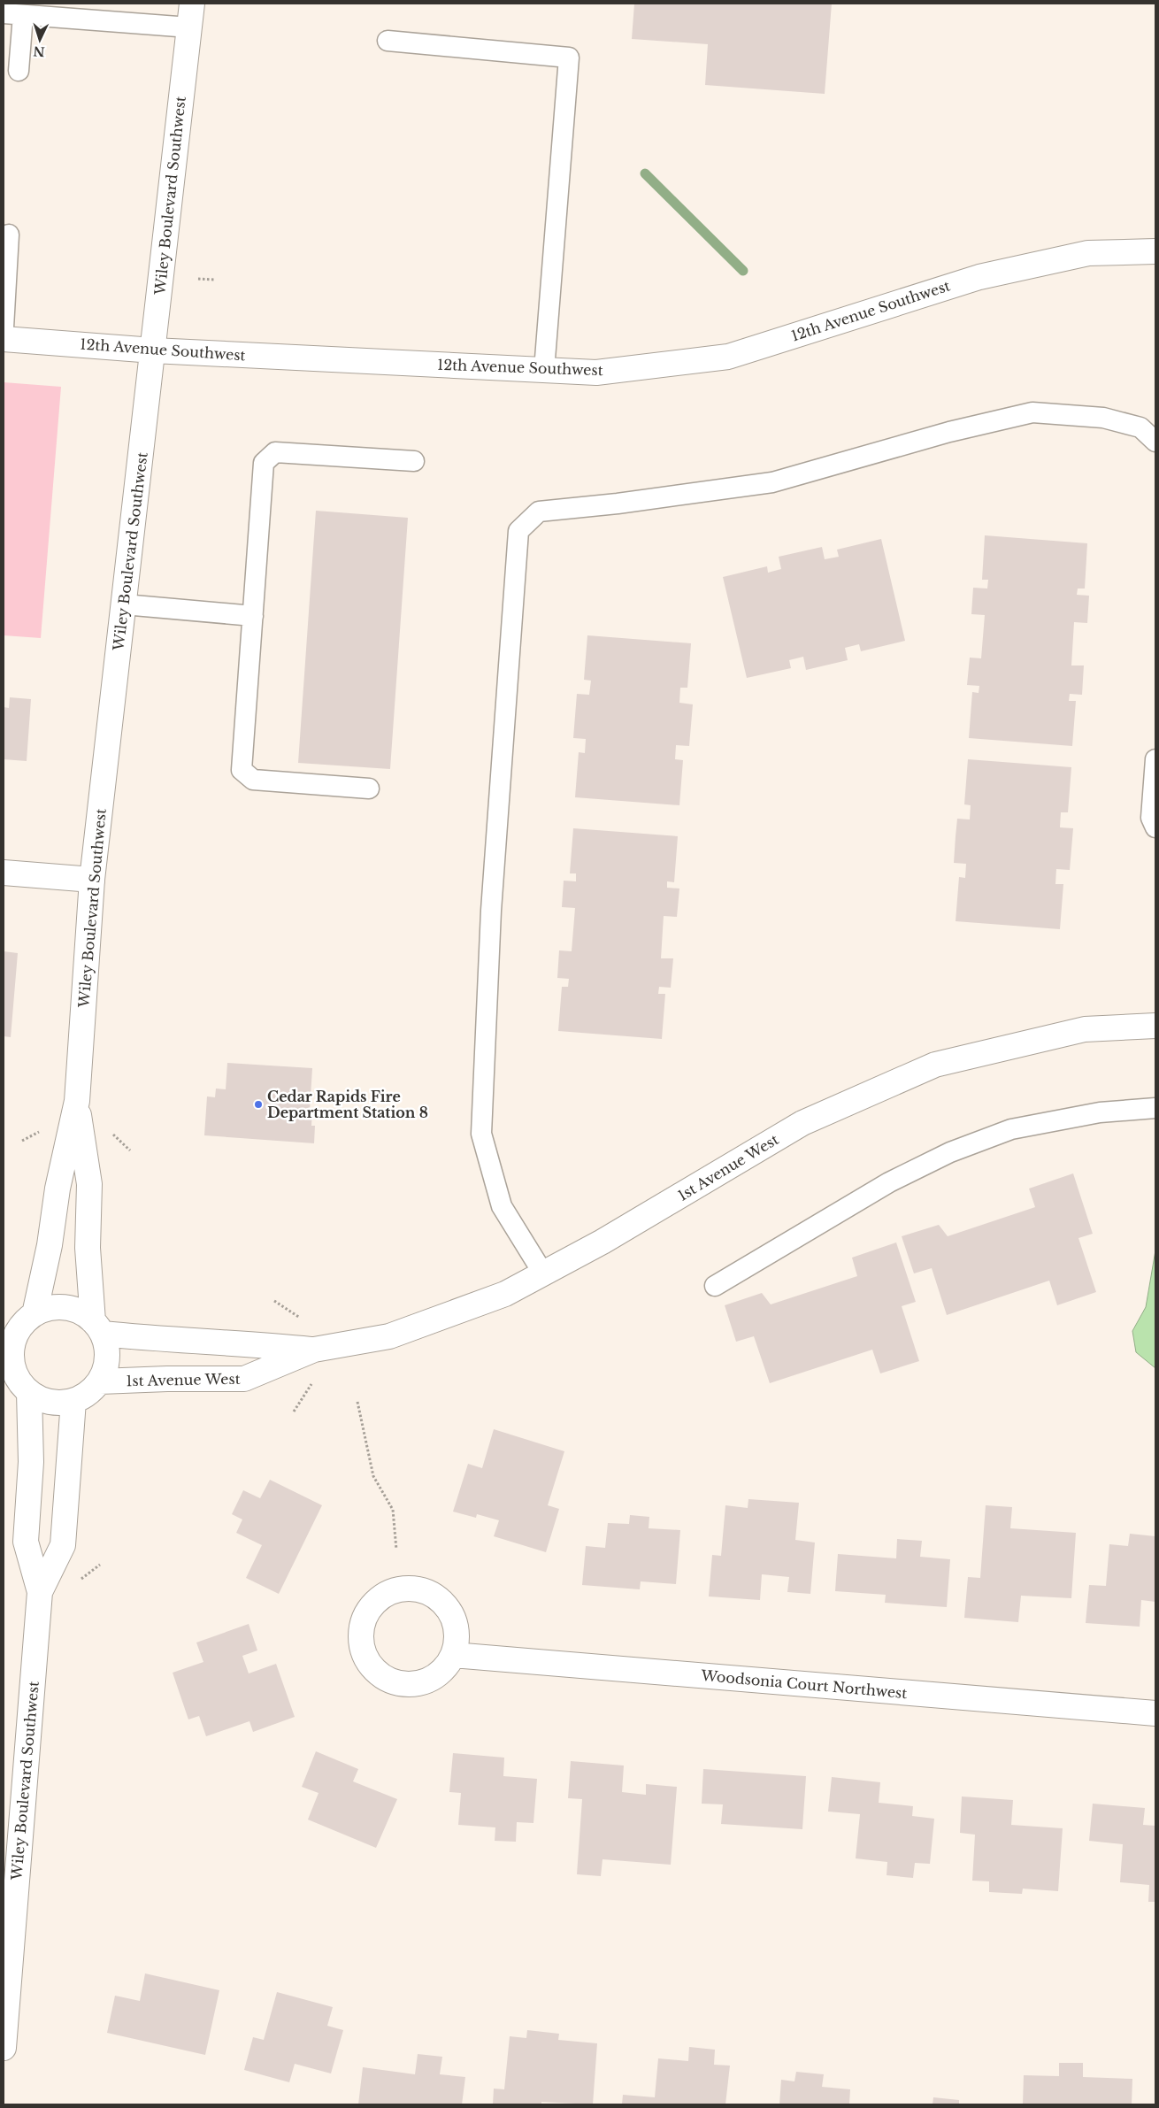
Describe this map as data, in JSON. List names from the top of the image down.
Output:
{
  "streets": {
    "street": [
      "Wiley Boulevard Southwest",
      "12th Avenue Southwest",
      "1st Avenue West",
      "Woodsonia Court Northwest"
    ]
  },
  "crossings": [
    ["Wiley Boulevard Southwest", "12th Avenue Southwest"],
    ["Wiley Boulevard Southwest", "1st Avenue West"]
  ],
  "places": ["Cedar Rapids Fire Department Station 8"],
  "north": "bottom"
}
